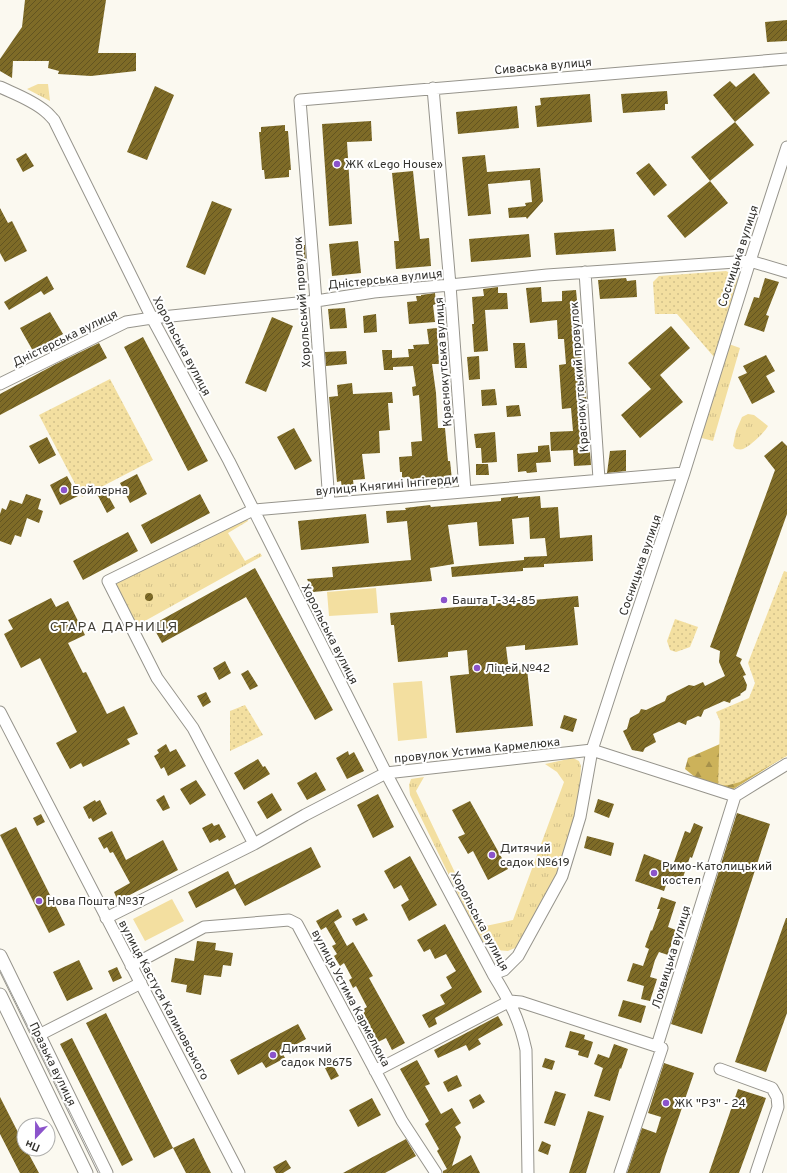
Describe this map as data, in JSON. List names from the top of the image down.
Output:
{
  "streets": {
    "street": [
      "Сиваська вулиця",
      "Сосницька вулиця",
      "Дністерська вулиця",
      "Хорольський провулок",
      "Хорольська вулиця",
      "Краснокутська вулиця",
      "Краснокутський провулок",
      "вулиця Княгині Інгігерди",
      "провулок Устима Кармелюка",
      "Лохвицька вулиця",
      "вулиця Устима Кармелюка",
      "вулиця Кастуся Калиновського",
      "Празька вулиця"
    ]
  },
  "crossings": [
    ["Сиваська вулиця", "Хорольський провулок"],
    ["Сиваська вулиця", "Краснокутська вулиця"],
    ["Сосницька вулиця", "Дністерська вулиця"],
    ["Сосницька вулиця", "Хорольська вулиця"],
    ["Сосницька вулиця", "вулиця Княгині Інгігерди"],
    ["Сосницька вулиця", "провулок Устима Кармелюка"],
    ["Дністерська вулиця", "Хорольський провулок"],
    ["Дністерська вулиця", "Хорольська вулиця"],
    ["Дністерська вулиця", "Краснокутська вулиця"],
    ["Дністерська вулиця", "Краснокутський провулок"],
    ["Хорольський провулок", "вулиця Княгині Інгігерди"],
    ["Хорольська вулиця", "вулиця Княгині Інгігерди"],
    ["Хорольська вулиця", "провулок Устима Кармелюка"],
    ["Краснокутська вулиця", "вулиця Княгині Інгігерди"],
    ["Краснокутський провулок", "вулиця Княгині Інгігерди"],
    ["вулиця Княгині Інгігерди", "провулок Устима Кармелюка"],
    ["провулок Устима Кармелюка", "Лохвицька вулиця"],
    ["провулок Устима Кармелюка", "вулиця Кастуся Калиновського"],
    ["вулиця Устима Кармелюка", "вулиця Кастуся Калиновського"]
  ],
  "districts": ["СТАРА ДАРНИЦЯ"],
  "places": [
    "ЖК «Lego House»",
    "Бойлерна",
    "Башта Т-34-85",
    "Ліцей №42",
    "Дитячий садок №619",
    "Римо-Католицький костел",
    "Нова Пошта №37",
    "Дитячий садок №675",
    "ЖК \"РЗ\" - 24"
  ],
  "north": "bottom"
}
